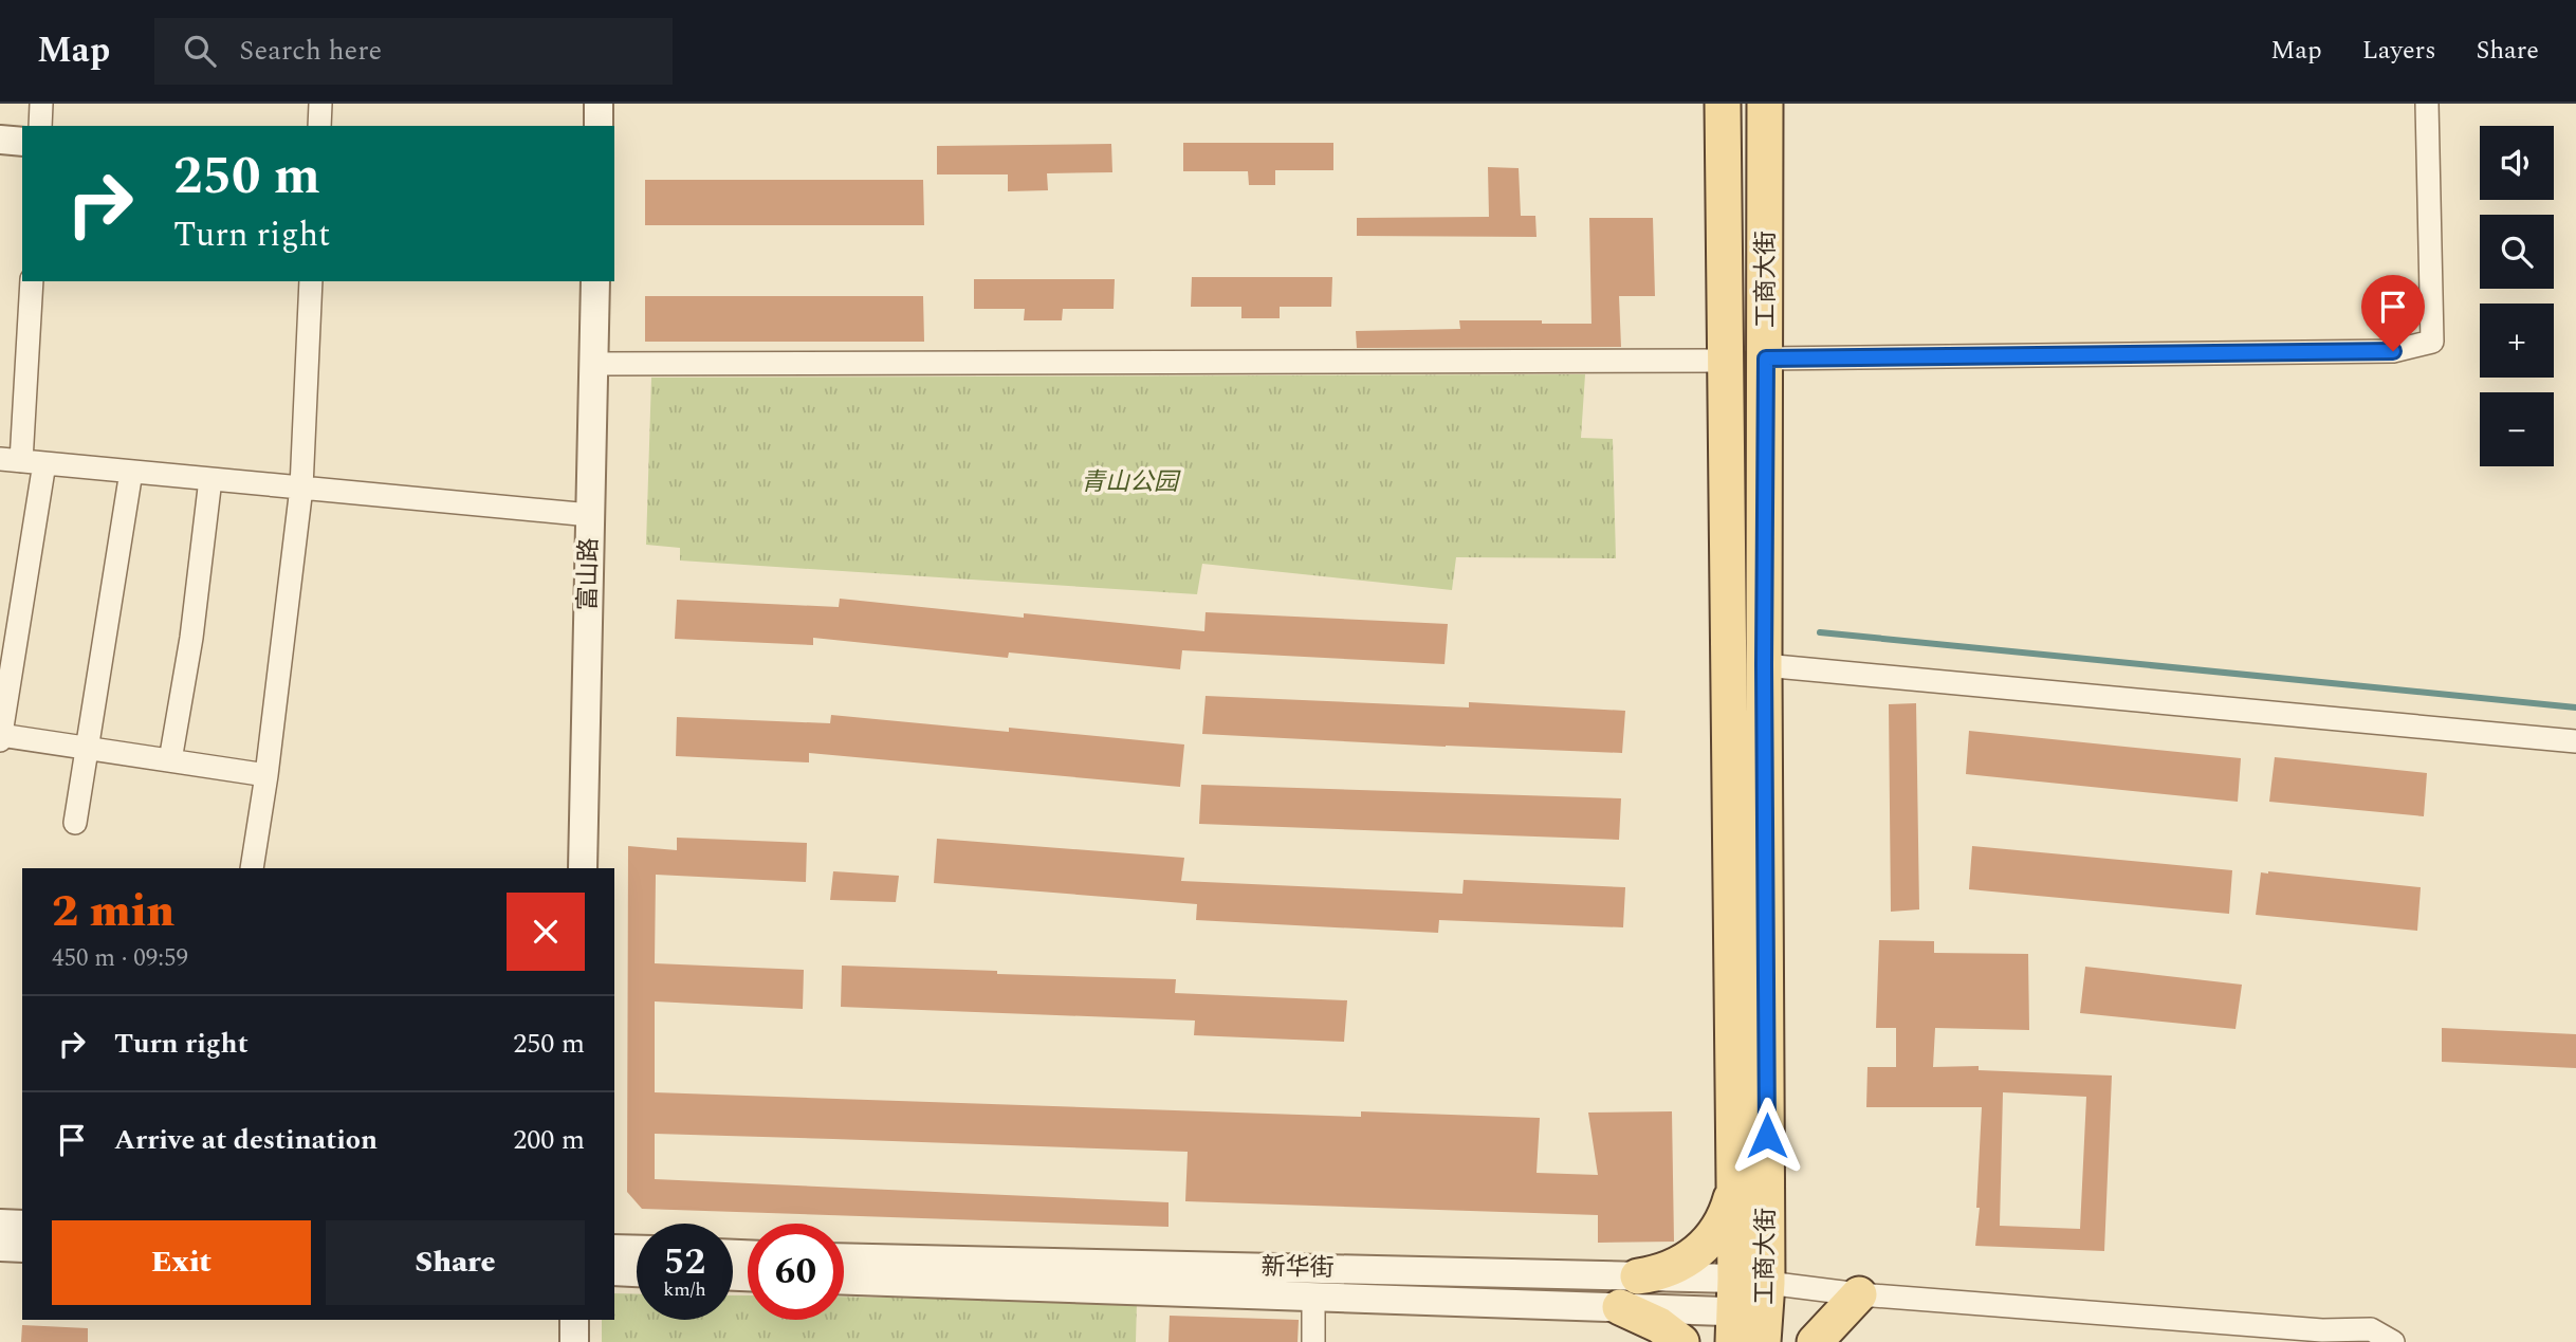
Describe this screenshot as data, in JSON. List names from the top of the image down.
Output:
{
  "streets": {
    "main road": ["工商大街"],
    "street": ["富山路", "新华街"]
  },
  "crossings": [
    ["工商大街", "新华街"]
  ],
  "parks": ["青山公园"],
  "page": {
    "header": "Map",
    "search": "Search here",
    "nav": ["Map", "Layers", "Share"],
    "map_buttons": ["+", "−"],
    "turn": ["250 m", "Turn right"],
    "heading": ["2 min", "450 m · 09:59"],
    "list": [
      {
        "name": "Turn right",
        "value": "250 m"
      },
      {
        "name": "Arrive at destination",
        "value": "200 m"
      }
    ],
    "buttons": ["Exit", "Share"],
    "speed": "52 km/h",
    "limit": "60"
  }
}
